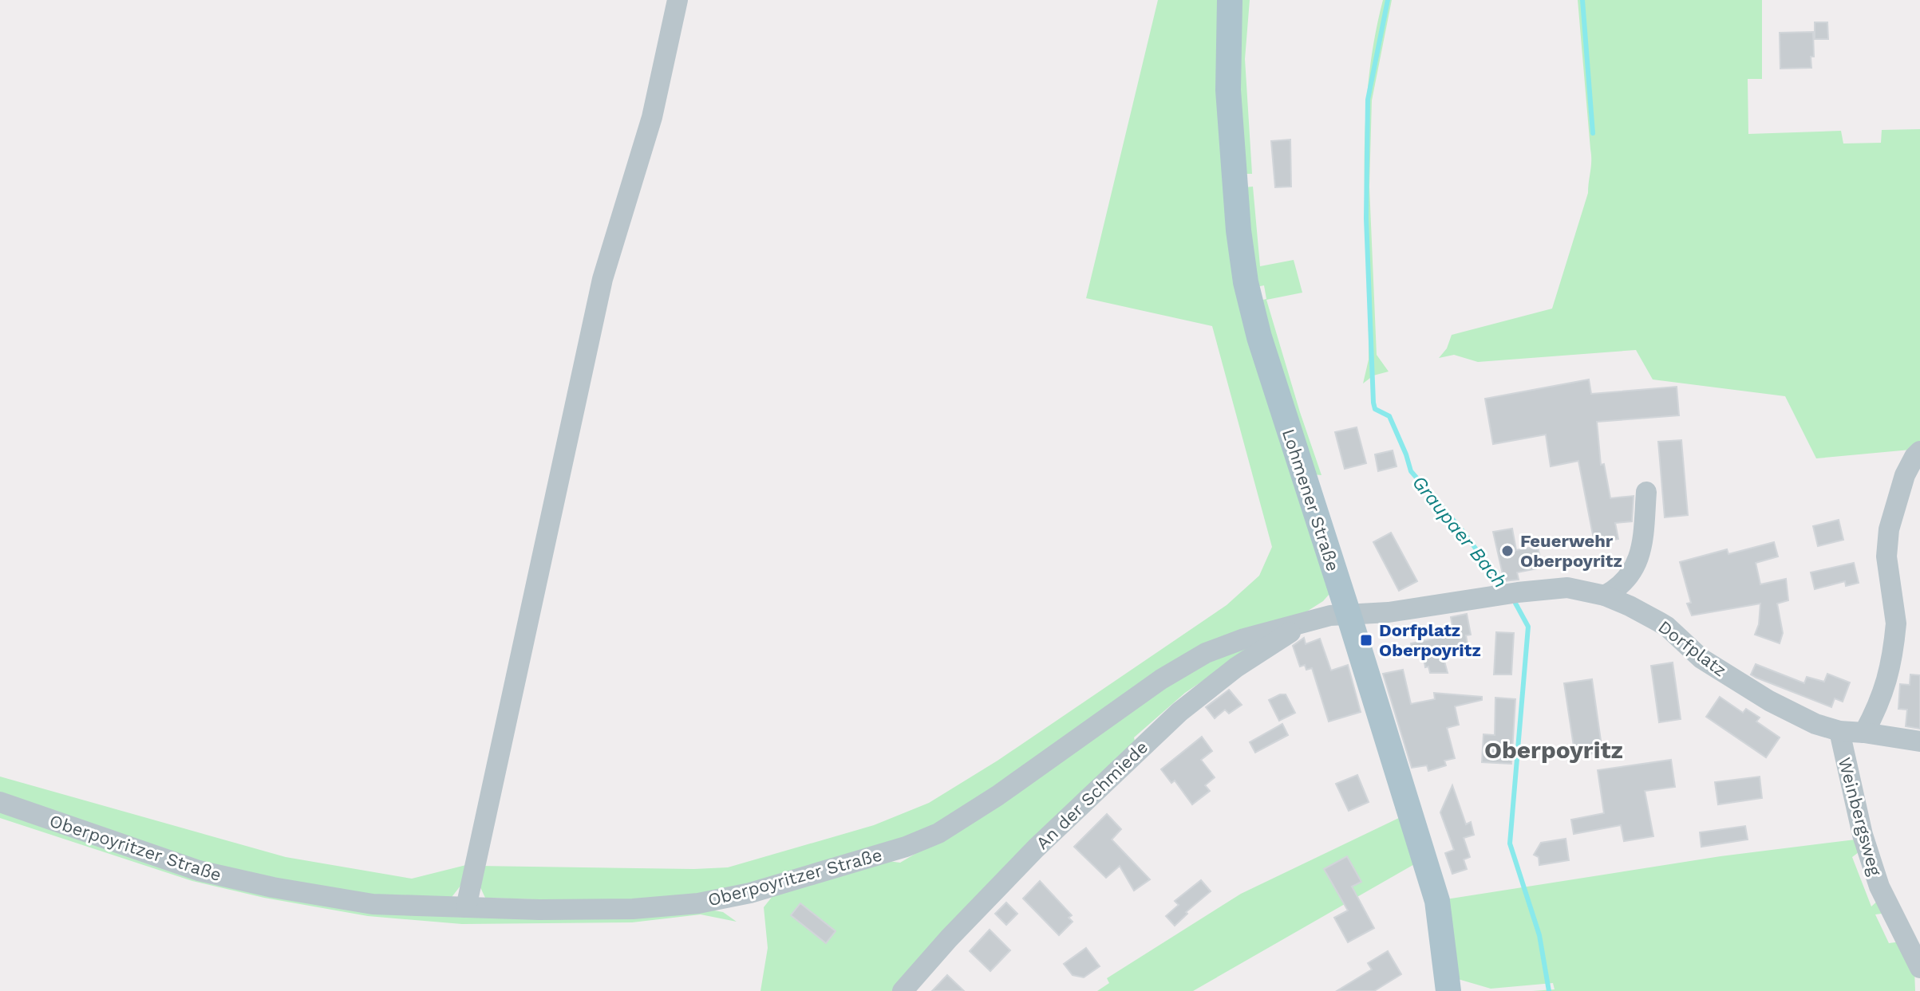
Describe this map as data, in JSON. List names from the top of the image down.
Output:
{
  "streets": {
    "main road": ["Lohmener Straße"],
    "street": [
      "Dorfplatz",
      "An der Schmiede",
      "Weinbergsweg",
      "Oberpoyritzer Straße"
    ]
  },
  "crossings": [
    ["Lohmener Straße", "Dorfplatz"],
    ["Lohmener Straße", "Oberpoyritzer Straße"],
    ["Dorfplatz", "Weinbergsweg"],
    ["Dorfplatz", "Oberpoyritzer Straße"],
    ["An der Schmiede", "Oberpoyritzer Straße"]
  ],
  "districts": ["Oberpoyritz"],
  "water": ["Graupaer Bach"],
  "places": {
    "other": ["Feuerwehr Oberpoyritz"],
    "transit": ["Dorfplatz Oberpoyritz"]
  }
}
